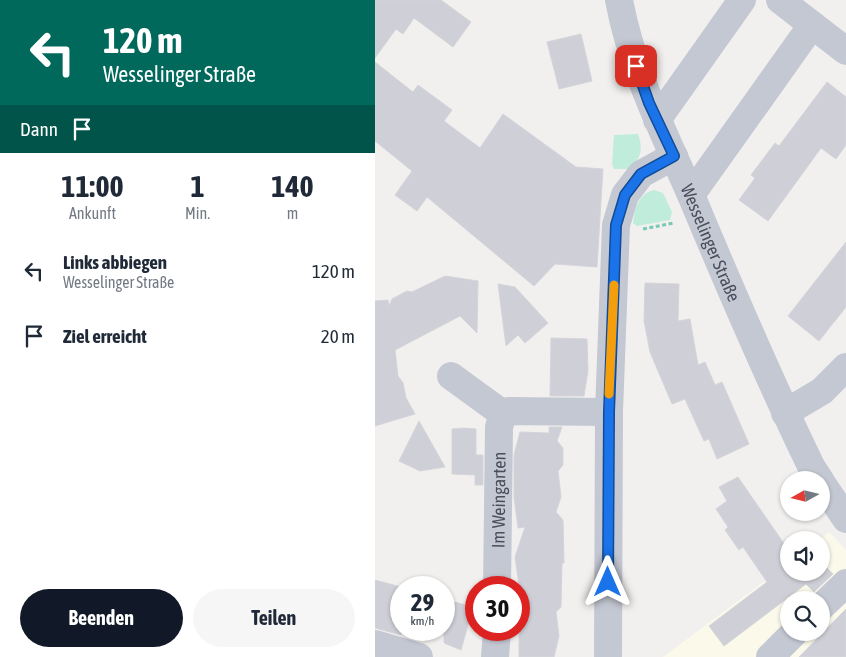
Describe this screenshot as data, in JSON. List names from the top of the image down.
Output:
{
  "streets": {
    "street": ["Wesselinger Straße", "Im Weingarten"]
  },
  "north": "left",
  "page": {
    "turn": ["120 m", "Wesselinger Straße"],
    "then": "Dann",
    "eta": [
      "11:00",
      "Ankunft",
      "1",
      "Min.",
      "140",
      "m"
    ],
    "list": [
      {
        "name": "Links abbiegen",
        "note": "Wesselinger Straße",
        "value": "120 m"
      },
      {
        "name": "Ziel erreicht",
        "value": "20 m"
      }
    ],
    "speed": "29 km/h",
    "limit": "30",
    "buttons": ["Beenden", "Teilen"]
  }
}
